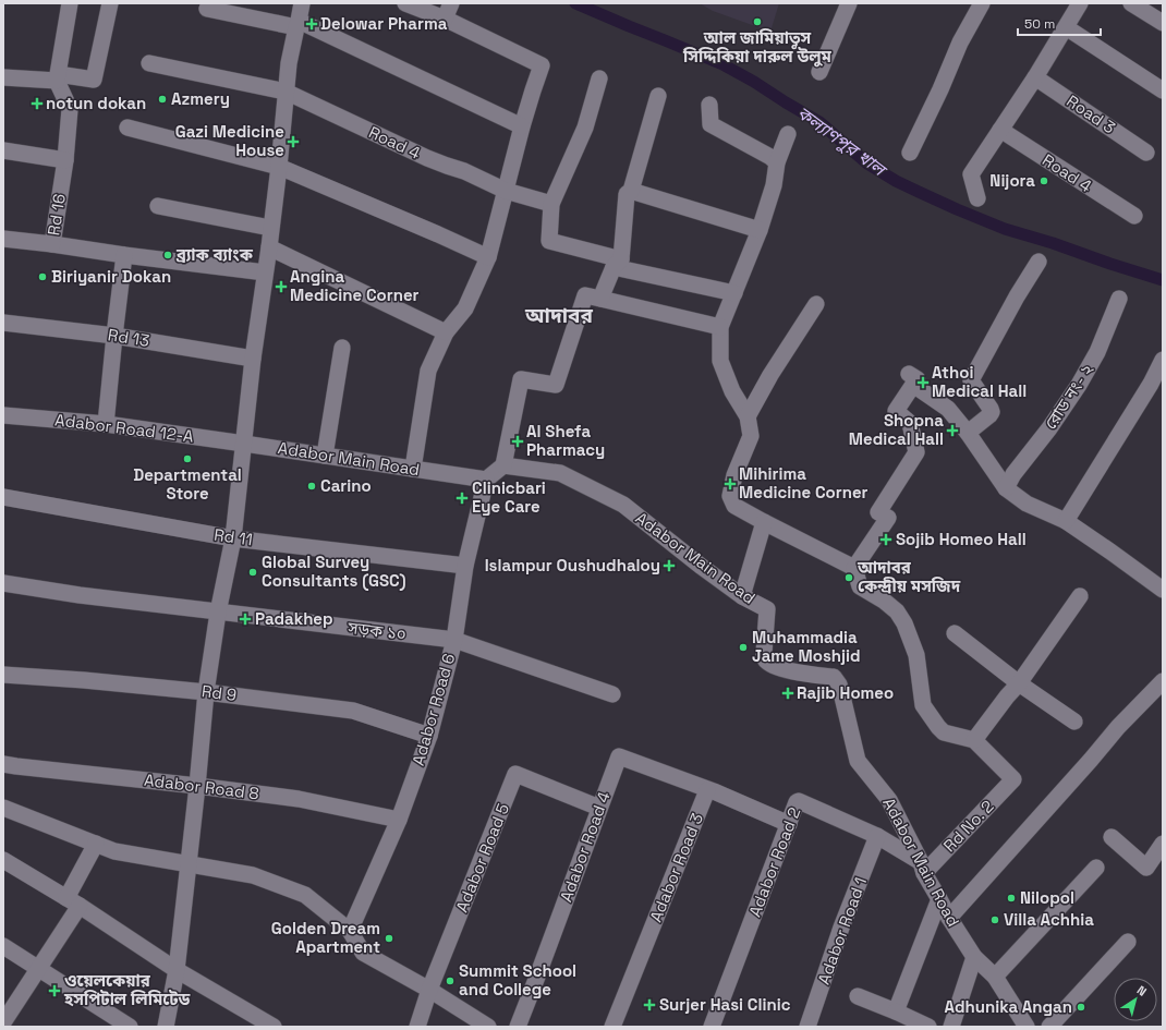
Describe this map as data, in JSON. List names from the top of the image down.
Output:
{
  "streets": {
    "street": [
      "Road 3",
      "Road 4",
      "Rd 16",
      "Rd 13",
      "রোড নং- ২",
      "Adabor Road 12-A",
      "Adabor Main Road",
      "Rd 11",
      "সড়ক ১০",
      "Rd 9",
      "Adabor Road 6",
      "Adabor Road 8",
      "Rd No. 2",
      "Adabor Road 4",
      "Adabor Road 5",
      "Adabor Road 2",
      "Adabor Road 3",
      "Adabor Road 1"
    ]
  },
  "crossings": [
    ["Adabor Road 12-A", "Adabor Main Road"],
    ["Adabor Main Road", "Adabor Road 6"],
    ["Adabor Main Road", "Rd No. 2"],
    ["Adabor Main Road", "Adabor Road 2"],
    ["Rd 11", "Adabor Road 6"],
    ["সড়ক ১০", "Adabor Road 6"],
    ["Rd 9", "Adabor Road 6"],
    ["Adabor Road 6", "Adabor Road 8"],
    ["Rd No. 2", "Adabor Road 2"],
    ["Adabor Road 4", "Adabor Road 5"],
    ["Adabor Road 4", "Adabor Road 3"],
    ["Adabor Road 2", "Adabor Road 1"]
  ],
  "districts": ["আদাবর"],
  "water": ["কল্যাণপুর খাল"],
  "places": {
    "other": [
      "আল জামিয়াতুস সিদ্দিকিয়া দারুল উলুম",
      "Azmery",
      "Nijora",
      "ব্র্যাক ব্যাংক",
      "Biriyanir Dokan",
      "Departmental Store",
      "Carino",
      "Global Survey Consultants (GSC)",
      "আদাবর কেন্দ্রীয় মসজিদ",
      "Muhammadia Jame Moshjid",
      "Nilopol",
      "Villa Achhia",
      "Golden Dream Apartment",
      "Summit School and College",
      "Adhunika Angan"
    ],
    "health": [
      "Delowar Pharma",
      "notun dokan",
      "Gazi Medicine House",
      "Angina Medicine Corner",
      "Athoi Medical Hall",
      "Shopna Medical Hall",
      "Al Shefa Pharmacy",
      "Mihirima Medicine Corner",
      "Clinicbari Eye Care",
      "Sojib Homeo Hall",
      "Islampur Oushudhaloy",
      "Padakhep",
      "Rajib Homeo",
      "ওয়েলকেয়ার হসপিটাল লিমিটেড",
      "Surjer Hasi Clinic"
    ]
  },
  "scale_bar": "50 m",
  "north": "top right"
}
